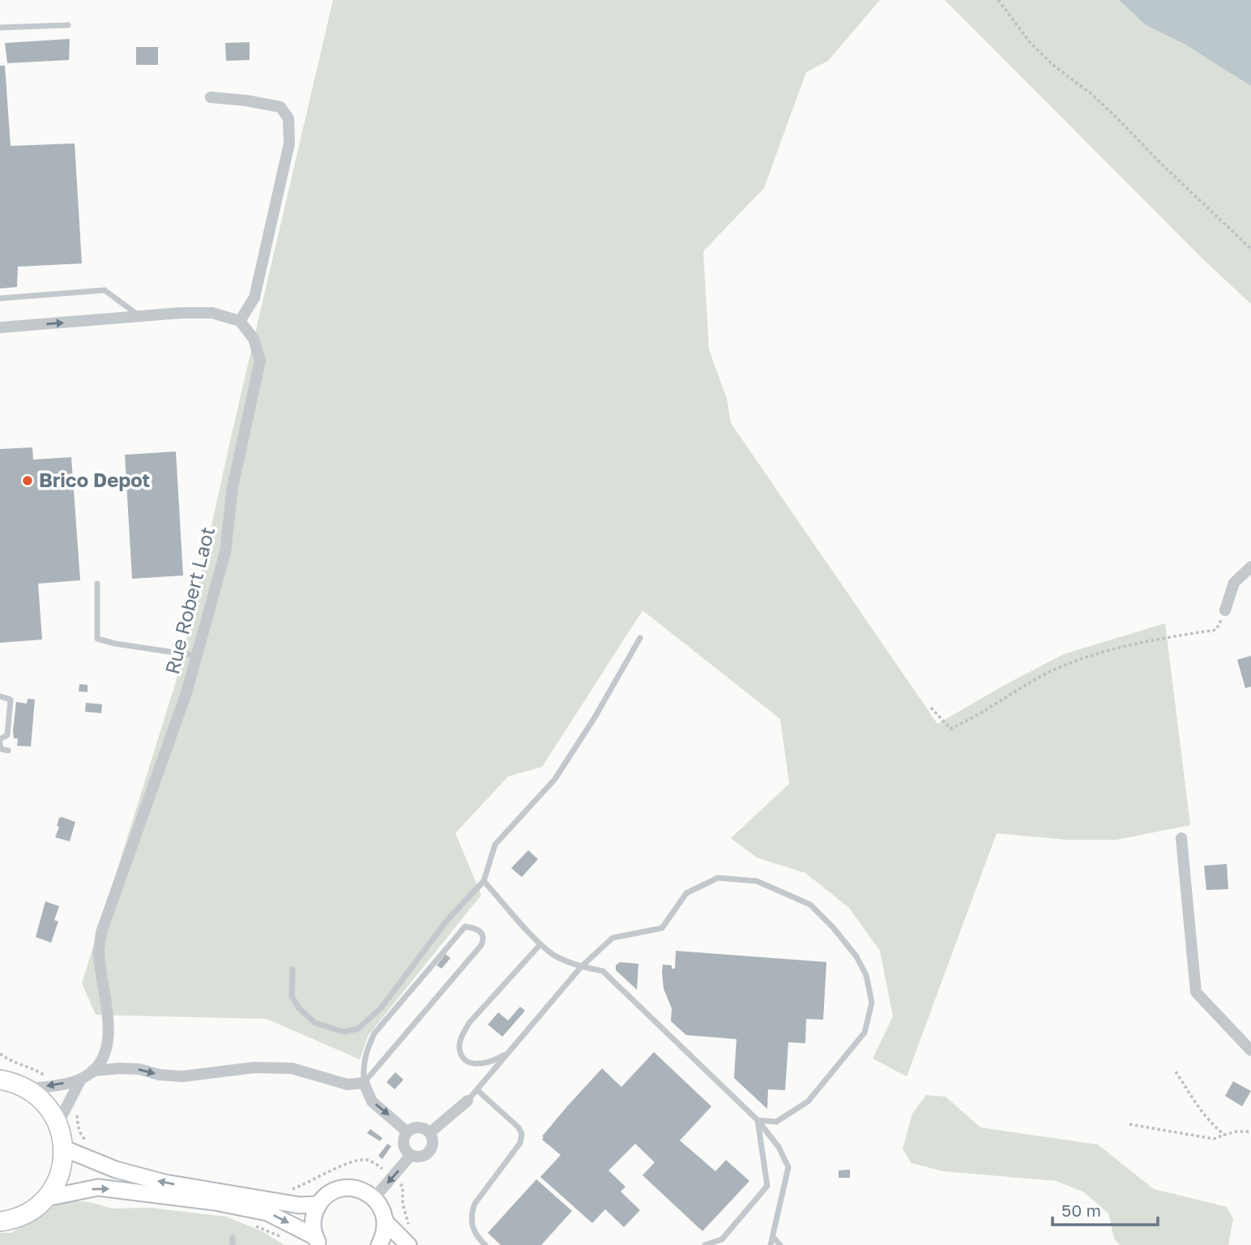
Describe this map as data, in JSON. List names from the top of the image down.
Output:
{
  "streets": {
    "street": ["Rue Robert Laot"]
  },
  "places": ["Brico Depot"],
  "scale_bar": "50 m"
}
